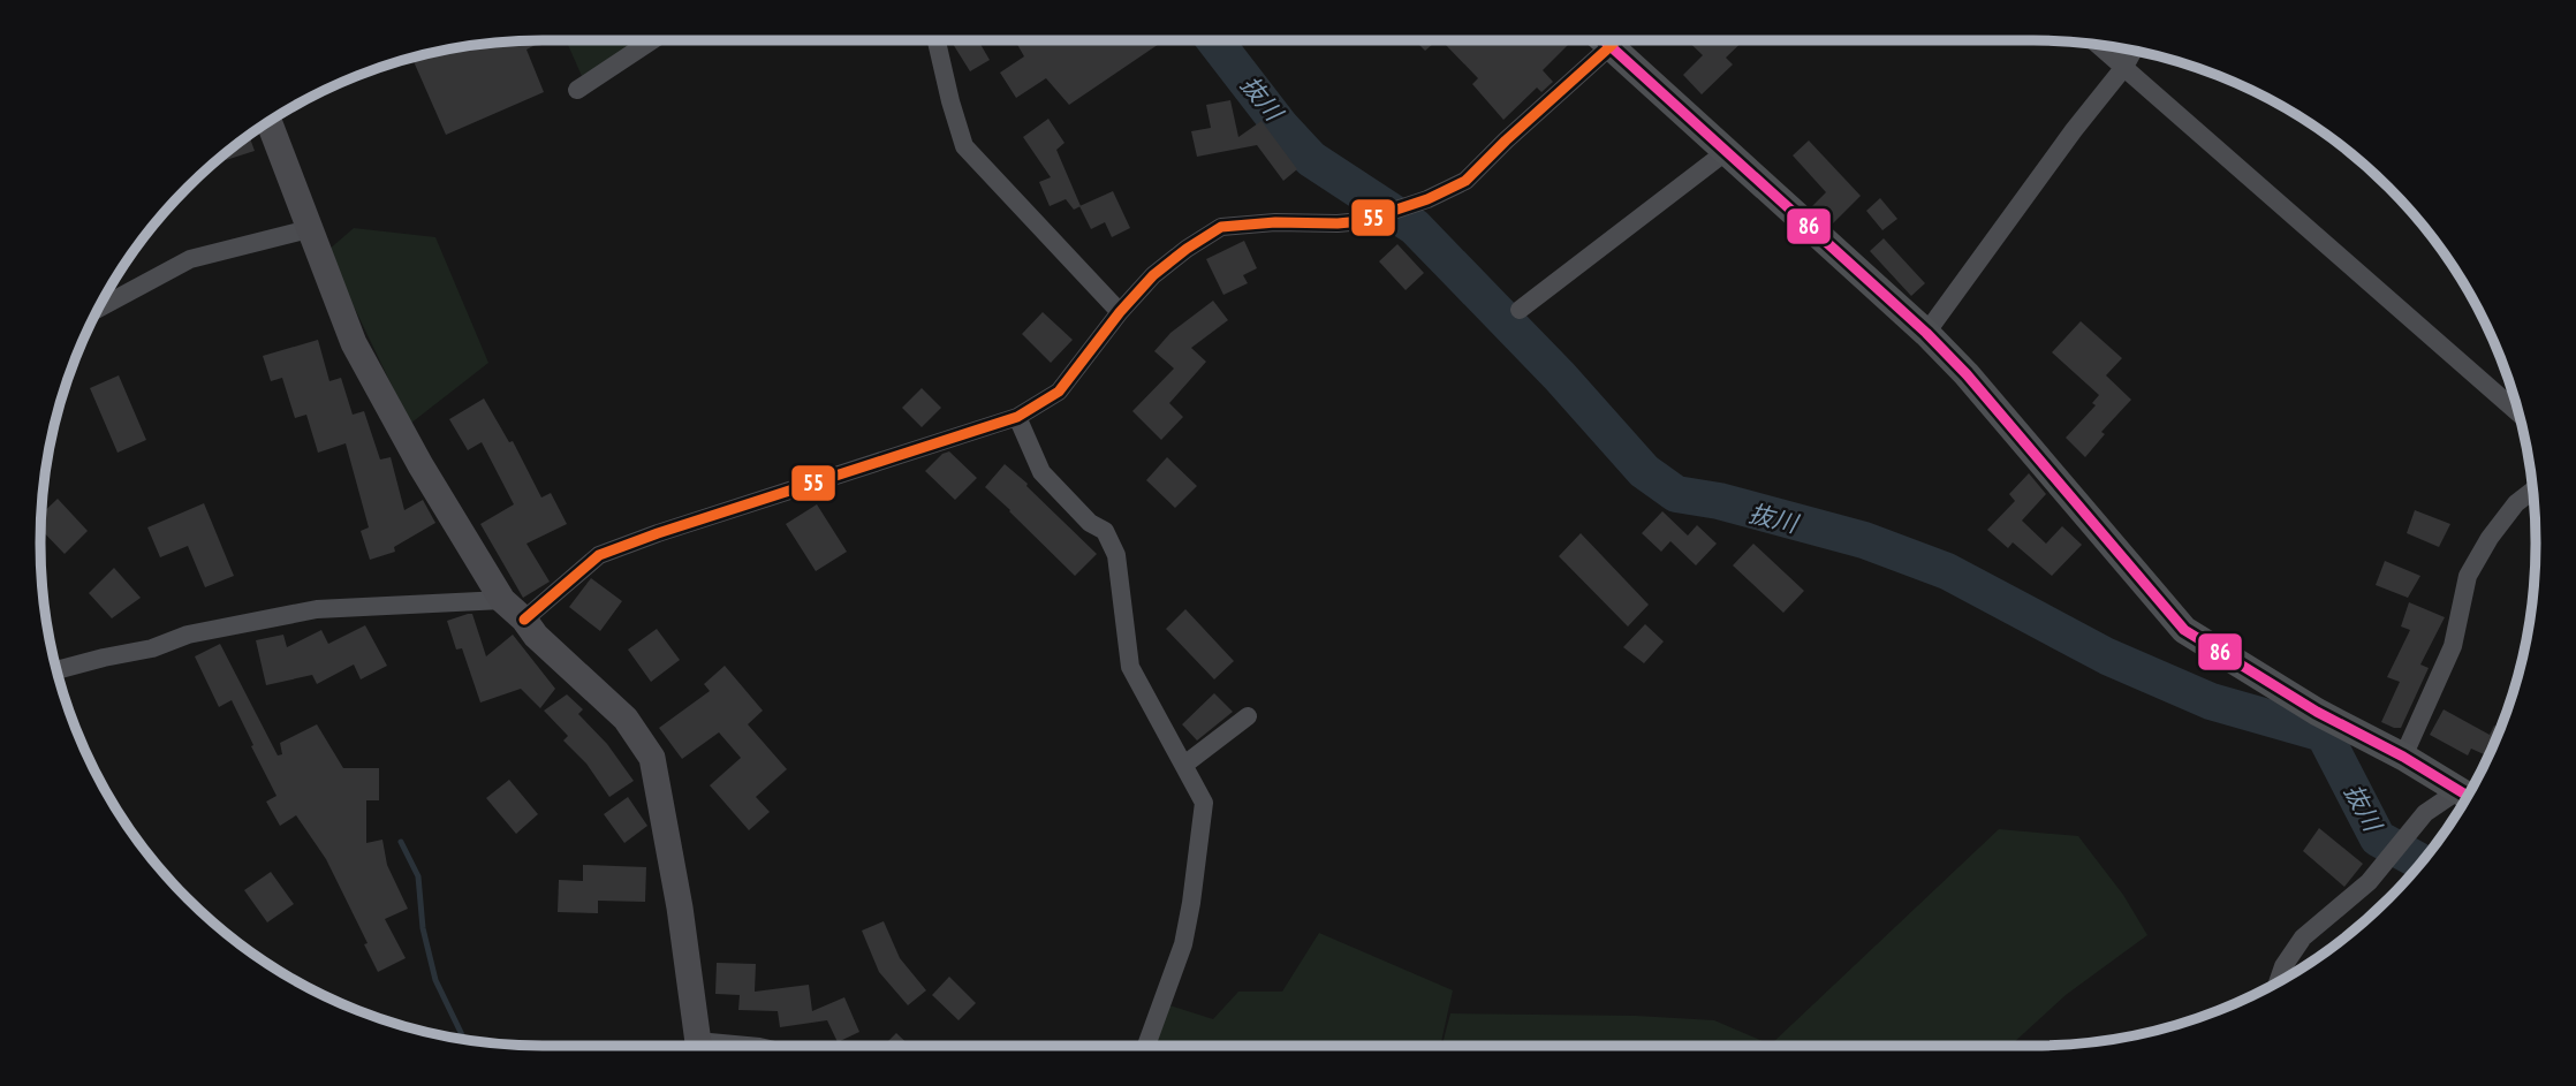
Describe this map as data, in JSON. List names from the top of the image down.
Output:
{
  "water": ["抜川"],
  "lines": ["transit line 86", "transit line 55"]
}
